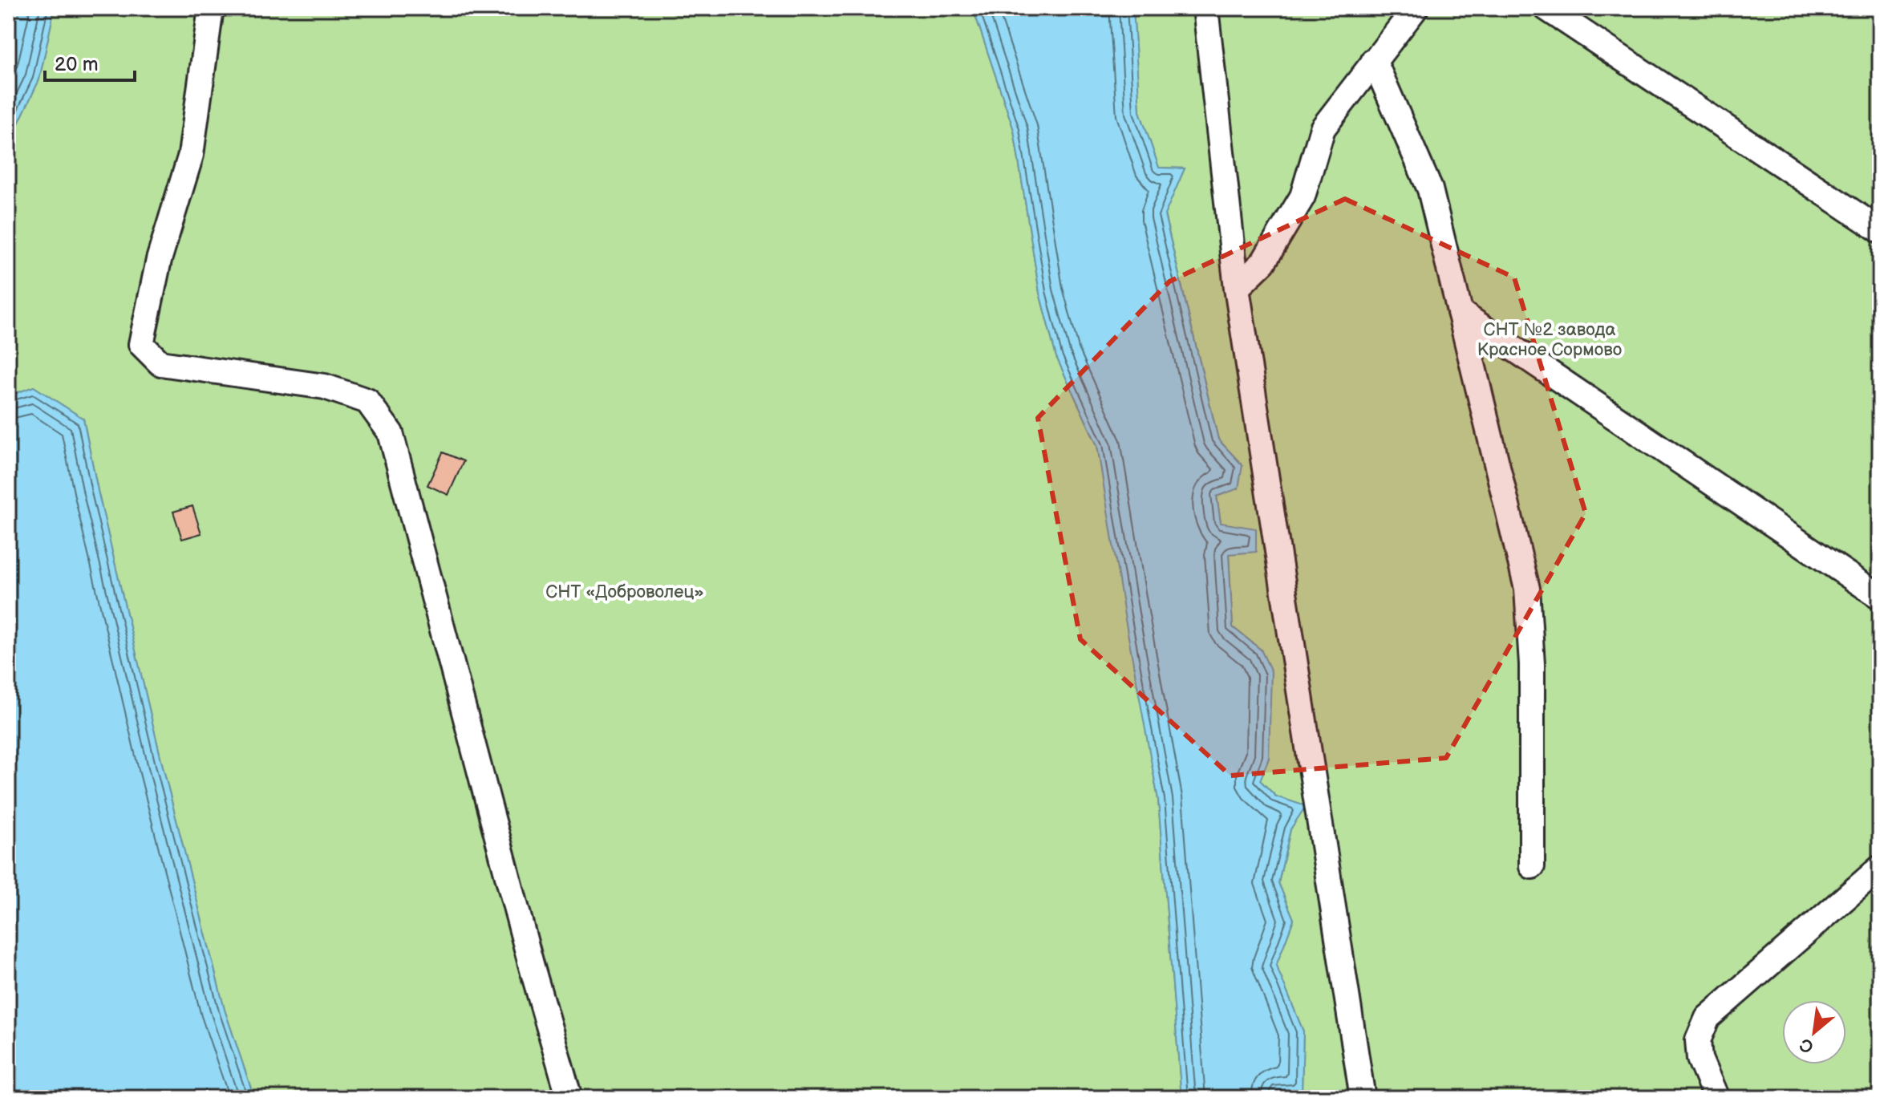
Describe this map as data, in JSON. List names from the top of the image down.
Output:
{
  "parks": ["СНТ №2 завода Красное Сормово", "СНТ «Доброволец»"],
  "scale_bar": "20 m",
  "north": "bottom left"
}
